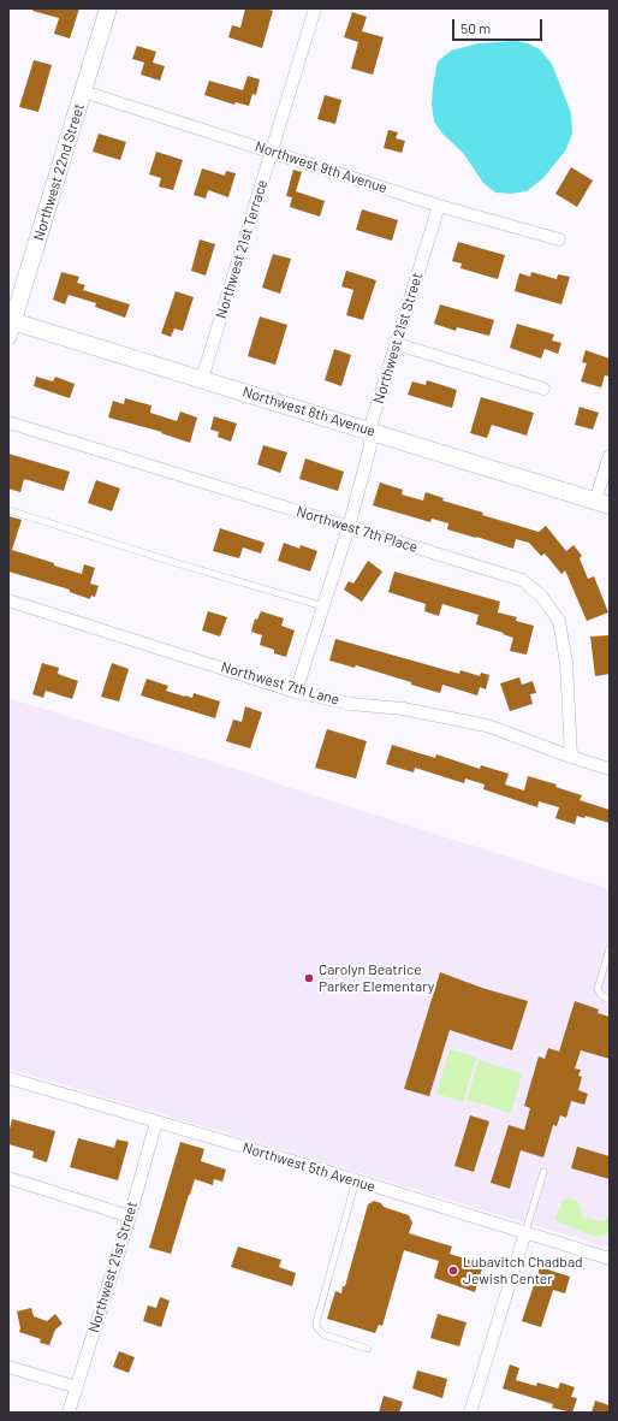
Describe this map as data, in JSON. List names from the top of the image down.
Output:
{
  "streets": {
    "street": [
      "Northwest 9th Avenue",
      "Northwest 22nd Street",
      "Northwest 21st Terrace",
      "Northwest 21st Street",
      "Northwest 8th Avenue",
      "Northwest 7th Place",
      "Northwest 7th Lane",
      "Northwest 5th Avenue"
    ]
  },
  "crossings": [
    ["Northwest 9th Avenue", "Northwest 22nd Street"],
    ["Northwest 9th Avenue", "Northwest 21st Terrace"],
    ["Northwest 9th Avenue", "Northwest 21st Street"],
    ["Northwest 22nd Street", "Northwest 8th Avenue"],
    ["Northwest 21st Terrace", "Northwest 8th Avenue"],
    ["Northwest 21st Street", "Northwest 8th Avenue"],
    ["Northwest 21st Street", "Northwest 7th Place"],
    ["Northwest 21st Street", "Northwest 7th Lane"],
    ["Northwest 21st Street", "Northwest 5th Avenue"],
    ["Northwest 7th Place", "Northwest 7th Lane"]
  ],
  "places": ["Carolyn Beatrice Parker Elementary", "Lubavitch Chadbad Jewish Center"],
  "scale_bar": "50 m"
}
